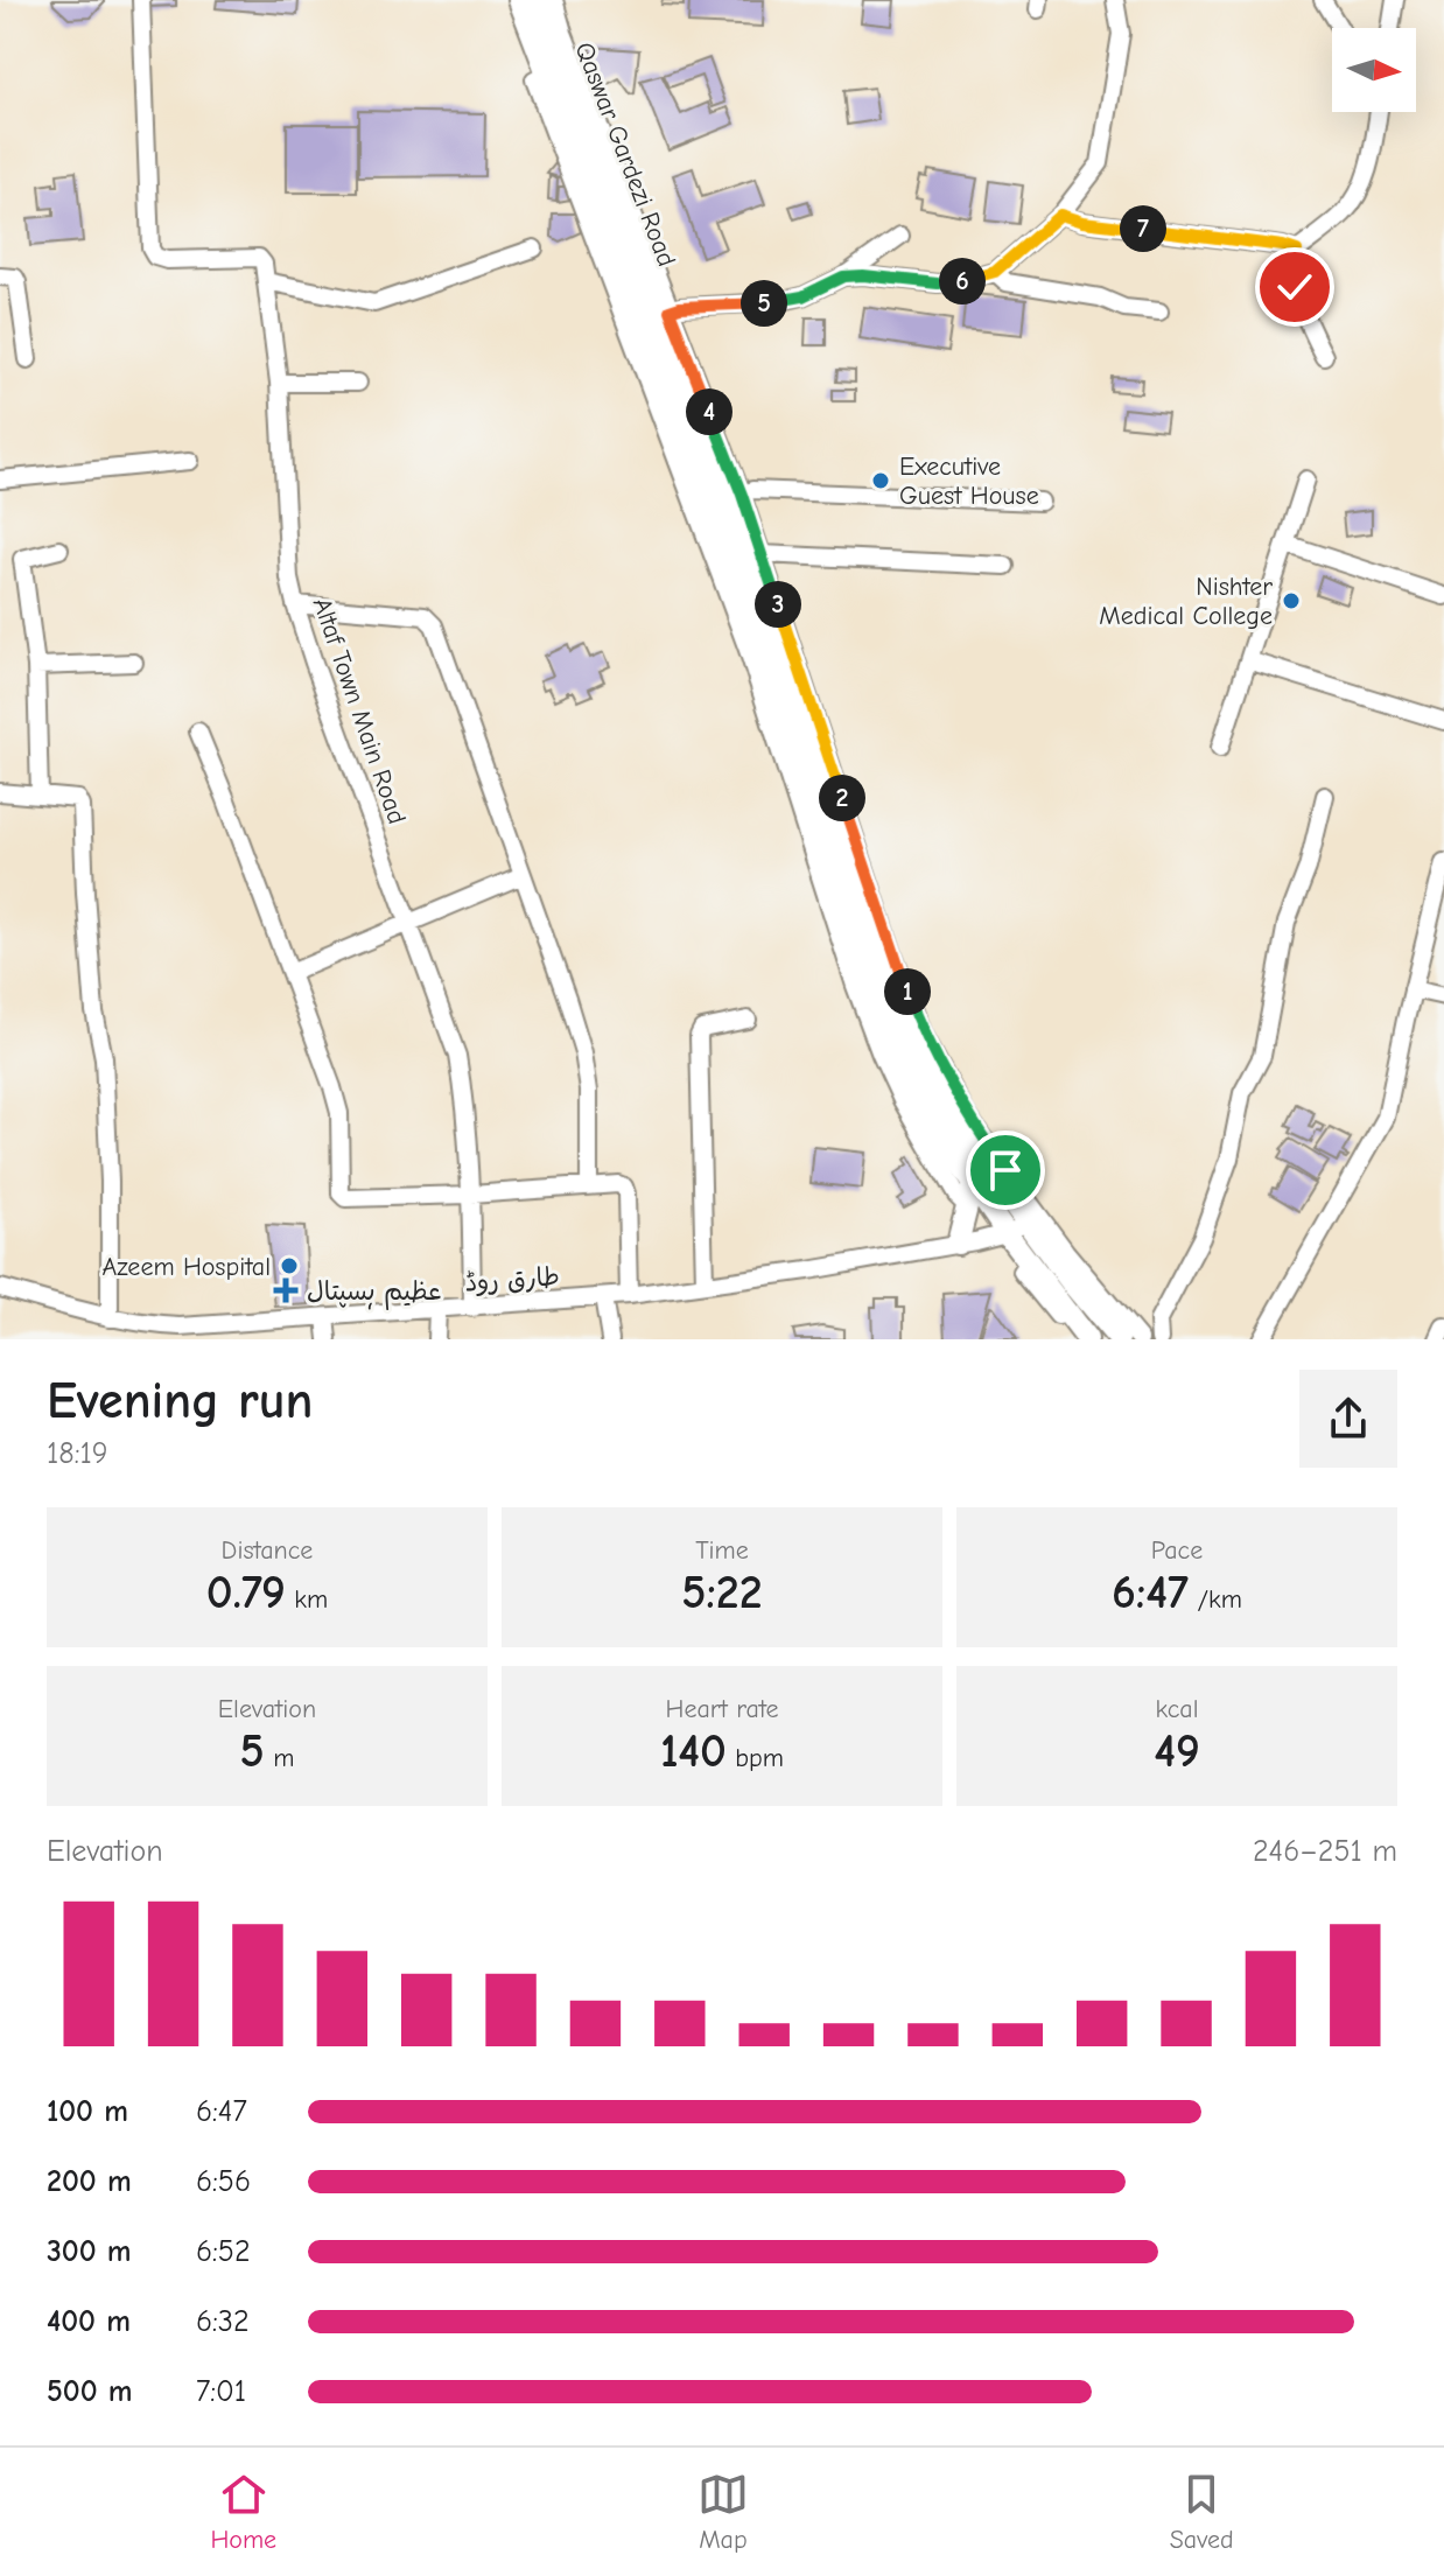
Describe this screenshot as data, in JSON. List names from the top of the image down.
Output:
{
  "streets": {
    "main road": ["Qaswar Gardezi Road"],
    "street": ["Altaf Town Main Road", "طارق روڈ"]
  },
  "crossings": [
    ["Qaswar Gardezi Road", "طارق روڈ"],
    ["Altaf Town Main Road", "طارق روڈ"]
  ],
  "places": {
    "other": ["Executive Guest House", "Nishter Medical College", "Azeem Hospital"],
    "health": ["عظیم ہسپتال"]
  },
  "north": "right",
  "page": {
    "pins": [
      "7",
      "6",
      "5",
      "4",
      "3",
      "2",
      "1"
    ],
    "heading": ["Evening run", "18:19"],
    "stats": [
      ["Distance", "0.79 km"],
      ["Time", "5:22"],
      ["Pace", "6:47 /km"],
      ["Elevation", "5 m"],
      ["Heart rate", "140 bpm"],
      ["kcal", "49"]
    ],
    "chart": ["Elevation", "246–251 m"],
    "list": [
      {
        "name": "100 m",
        "note": "6:47"
      },
      {
        "name": "200 m",
        "note": "6:56"
      },
      {
        "name": "300 m",
        "note": "6:52"
      },
      {
        "name": "400 m",
        "note": "6:32"
      },
      {
        "name": "500 m",
        "note": "7:01"
      }
    ],
    "tabs": ["Home", "Map", "Saved"]
  }
}
